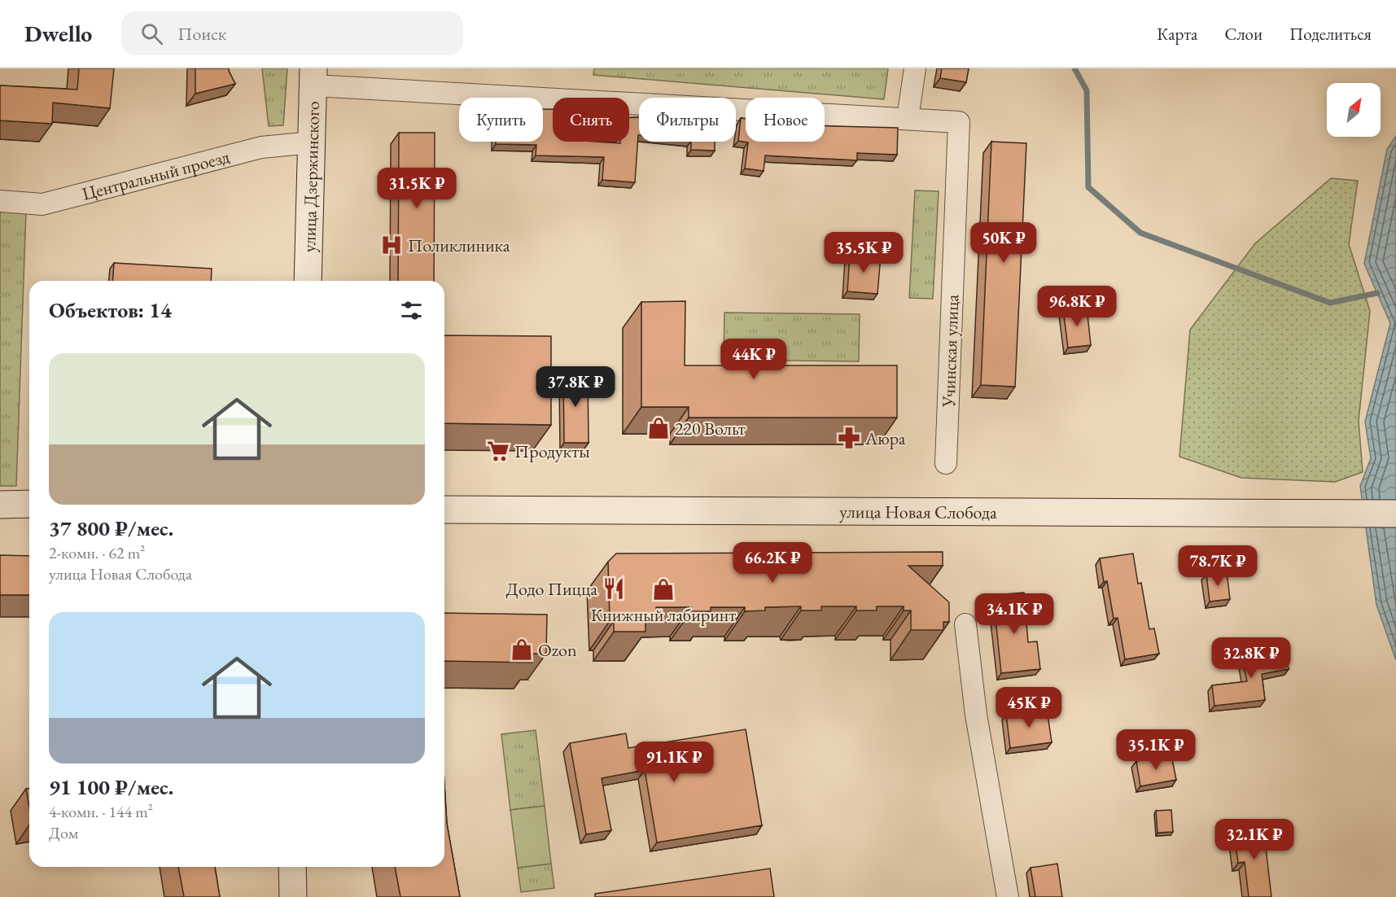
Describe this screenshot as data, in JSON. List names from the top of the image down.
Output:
{
  "streets": {
    "main road": ["улица Дзержинского", "улица Новая Слобода"],
    "street": ["Центральный проезд", "Учинская улица"]
  },
  "crossings": [
    ["Центральный проезд", "улица Дзержинского"]
  ],
  "places": {
    "hospital": ["Поликлиника"],
    "shop": ["220 Вольт", "Книжный лабиринт", "Ozon"],
    "pharmacy": ["Аюра"],
    "supermarket": ["Продукты"],
    "restaurant": ["Додо Пицца"]
  },
  "north": "top right",
  "page": {
    "header": "Dwello",
    "search": "Поиск",
    "nav": ["Карта", "Слои", "Поделиться"],
    "chip": [
      "Купить",
      "Снять",
      "Фильтры",
      "Новое"
    ],
    "price": [
      "31.5K ₽",
      "50K ₽",
      "35.5K ₽",
      "96.8K ₽",
      "44K ₽",
      "37.8K ₽",
      "66.2K ₽",
      "78.7K ₽",
      "34.1K ₽",
      "32.8K ₽",
      "45K ₽",
      "35.1K ₽",
      "91.1K ₽",
      "32.1K ₽"
    ],
    "heading": "Объектов: 14",
    "list": [
      {
        "name": "37 800 ₽/мес.",
        "note": "2-комн. · 62 m² · улица Новая Слобода"
      },
      {
        "name": "91 100 ₽/мес.",
        "note": "4-комн. · 144 m² · Дом"
      }
    ]
  }
}
